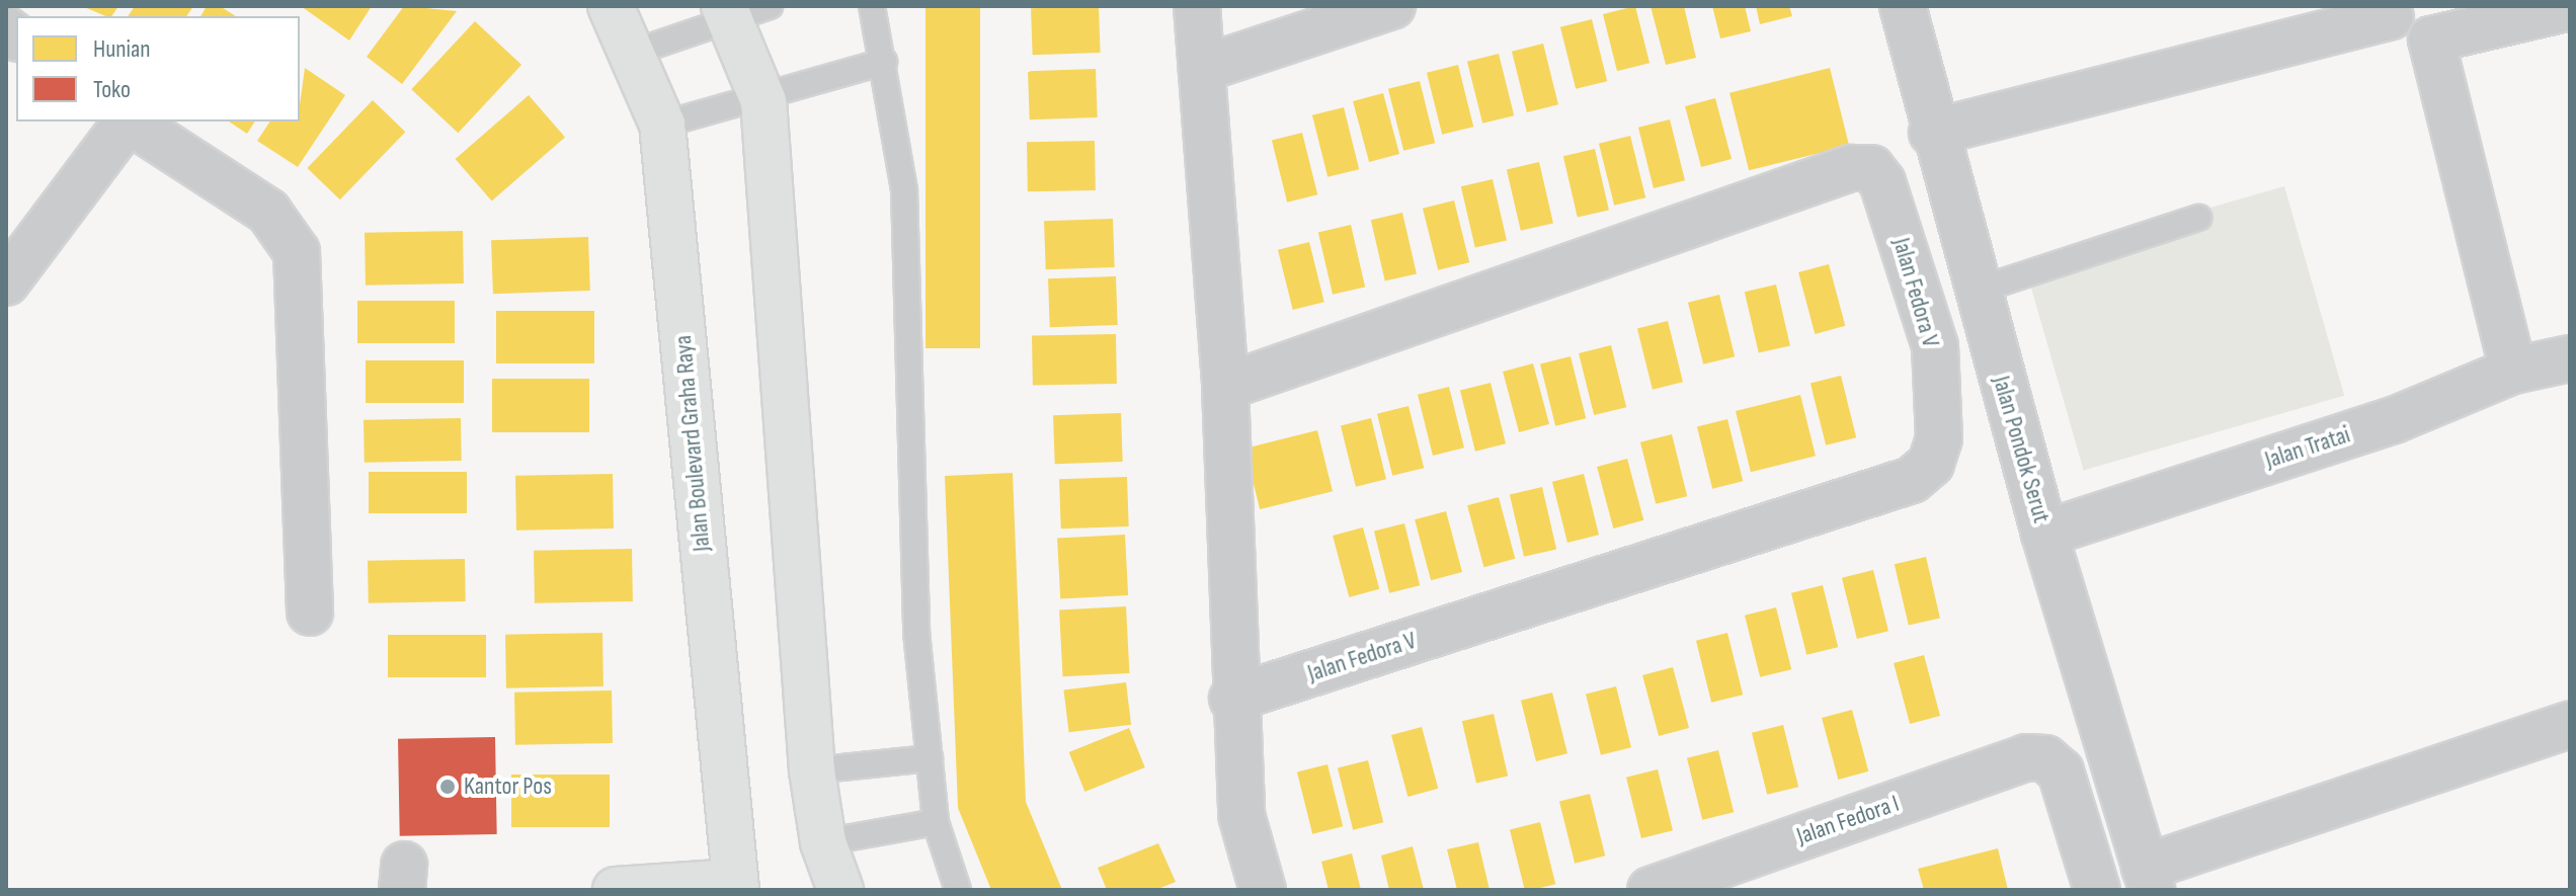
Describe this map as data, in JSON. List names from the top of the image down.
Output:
{
  "streets": {
    "main road": ["Jalan Boulevard Graha Raya"],
    "street": [
      "Jalan Fedora V",
      "Jalan Tratai",
      "Jalan Pondok Serut",
      "Jalan Fedora I"
    ]
  },
  "crossings": [
    ["Jalan Tratai", "Jalan Pondok Serut"]
  ],
  "places": ["Kantor Pos"],
  "legend": ["Hunian", "Toko"]
}
